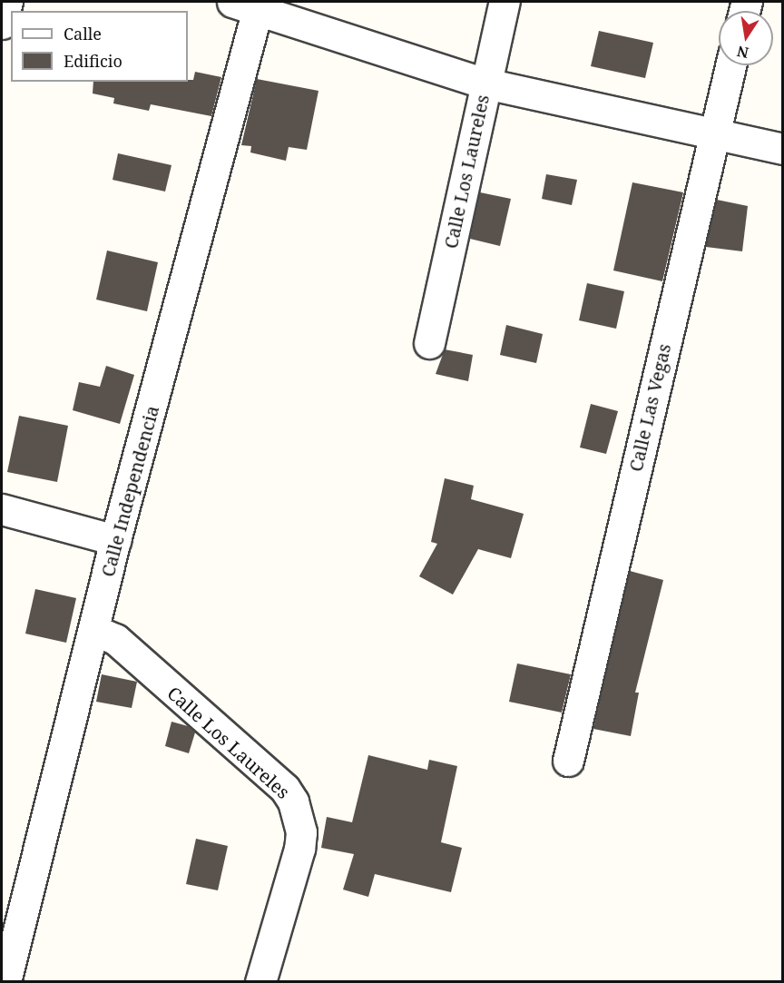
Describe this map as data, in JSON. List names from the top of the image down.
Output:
{
  "streets": {
    "street": ["Calle Los Laureles", "Calle Las Vegas", "Calle Independencia"]
  },
  "crossings": [
    ["Calle Los Laureles", "Calle Independencia"]
  ],
  "legend": ["Calle", "Edificio"],
  "north": "bottom"
}
